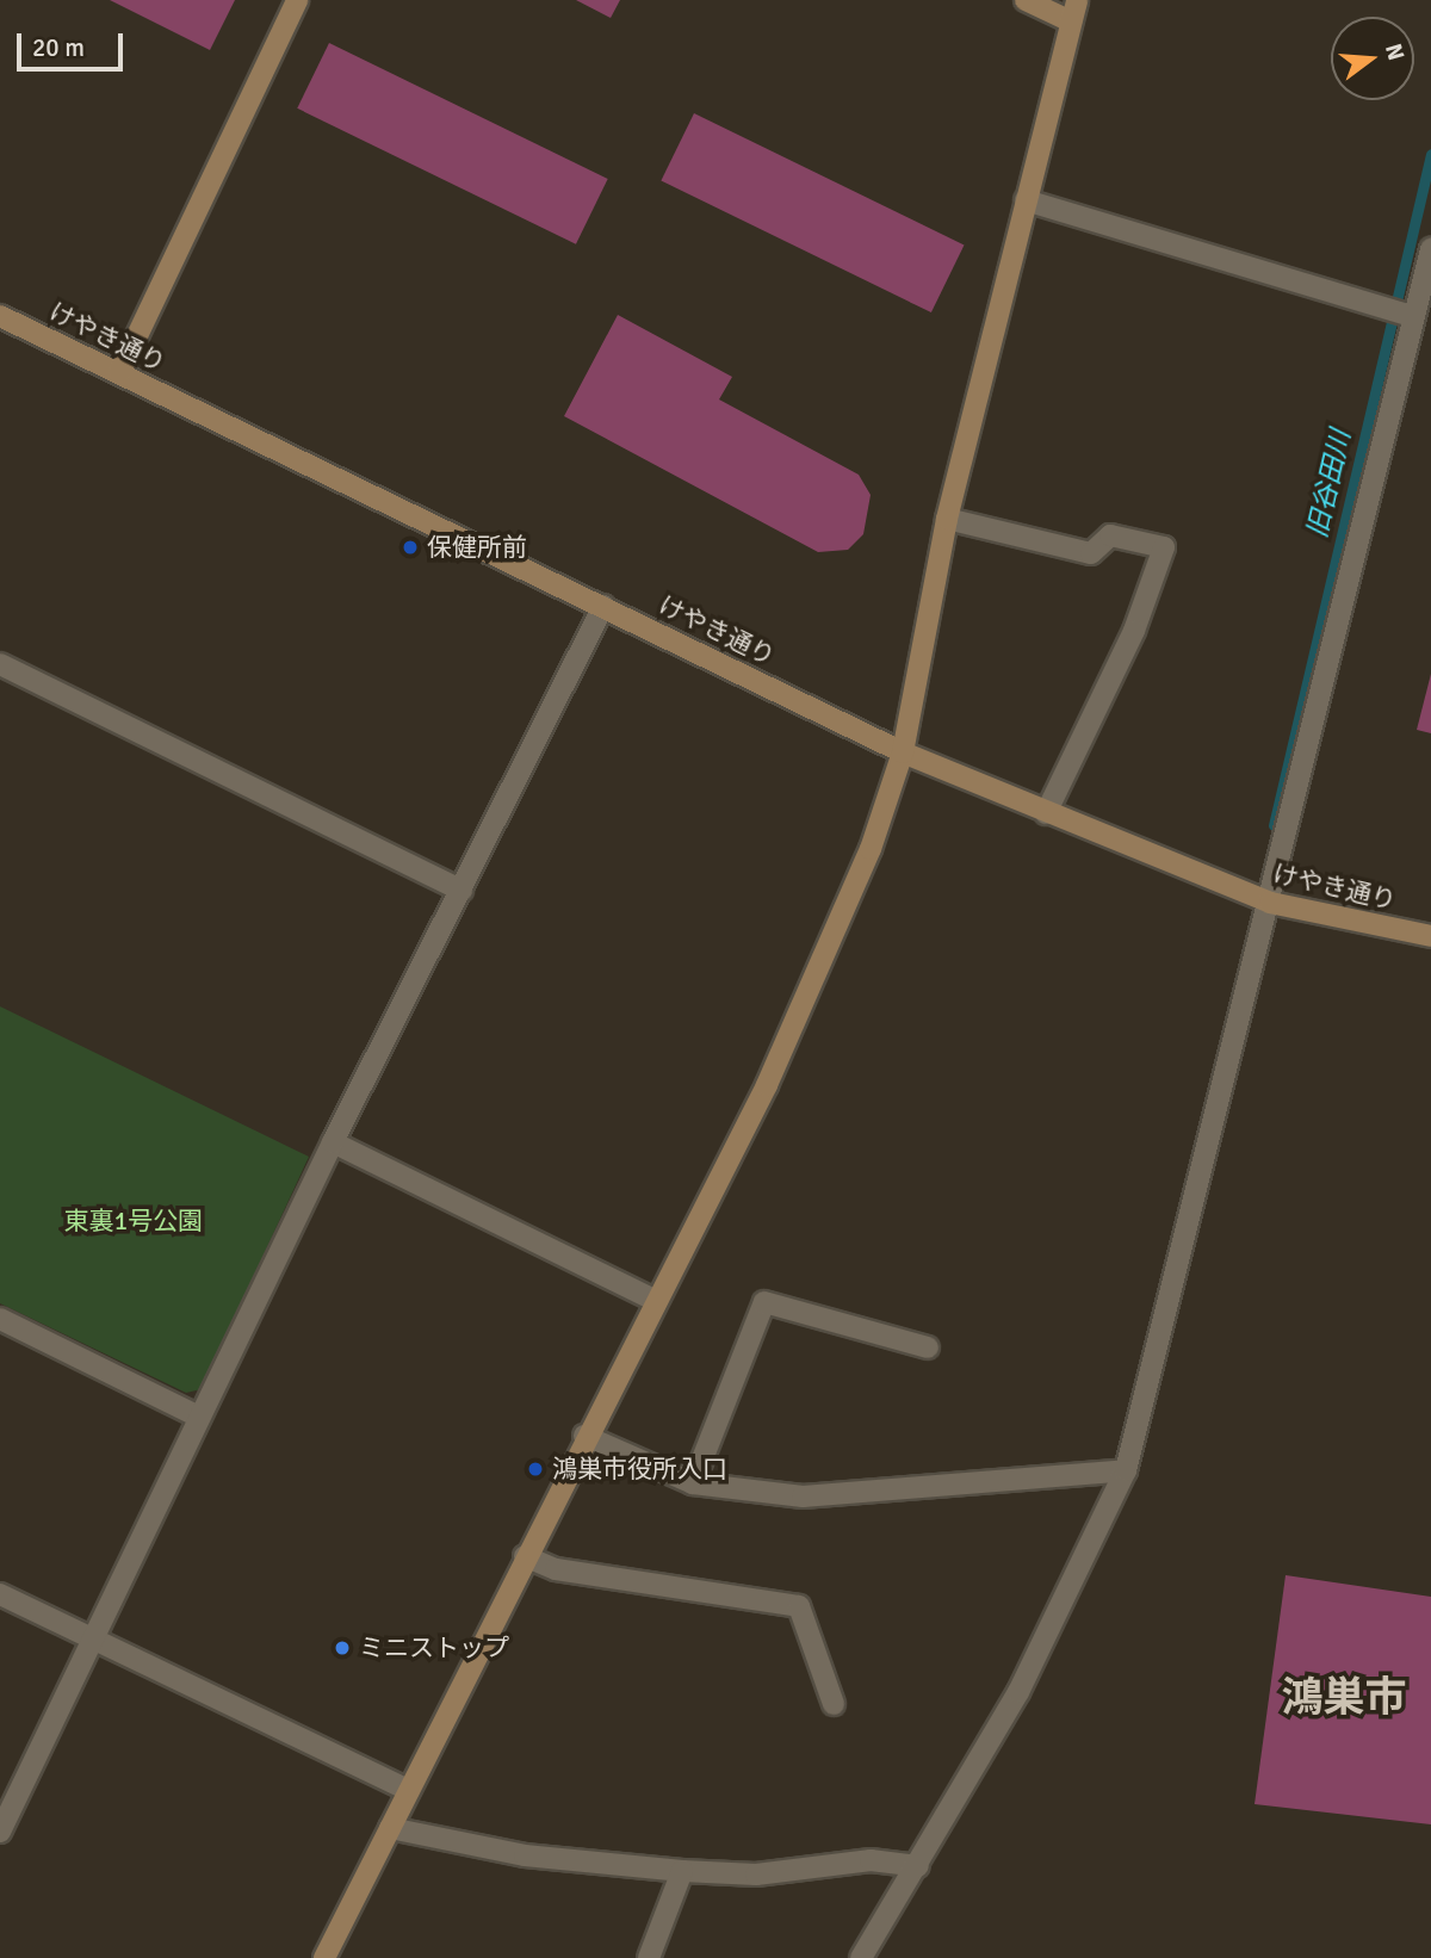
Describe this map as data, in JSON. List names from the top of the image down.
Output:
{
  "streets": {
    "street": ["けやき通り"]
  },
  "districts": ["鴻巣市"],
  "water": ["旧谷田川"],
  "parks": ["東裏1号公園"],
  "places": ["保健所前", "鴻巣市役所入口", "ミニストップ"],
  "scale_bar": "20 m",
  "north": "right"
}
